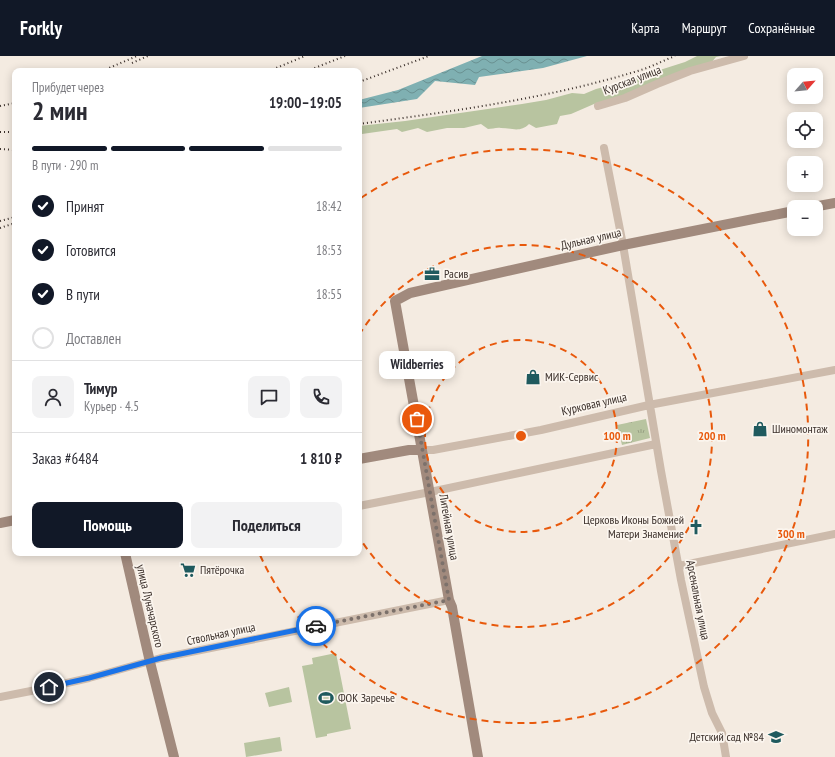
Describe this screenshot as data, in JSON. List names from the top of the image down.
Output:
{
  "streets": {
    "street": [
      "Курская улица",
      "Дульная улица",
      "Курковая улица",
      "Литейная улица",
      "Арсенальная улица",
      "улица Луначарского",
      "Ствольная улица"
    ]
  },
  "crossings": [
    ["Дульная улица", "Литейная улица"],
    ["Дульная улица", "Арсенальная улица"],
    ["Курковая улица", "Литейная улица"],
    ["Курковая улица", "Арсенальная улица"],
    ["Литейная улица", "Ствольная улица"],
    ["улица Луначарского", "Ствольная улица"]
  ],
  "places": {
    "office": ["Расив"],
    "shop": ["МИК-Сервис", "Шиномонтаж"],
    "other": ["Wildberries"],
    "church": ["Церковь Иконы Божией Матери Знамение"],
    "supermarket": ["Пятёрочка"],
    "sports": ["ФОК Заречье"],
    "school or university": ["Детский сад №84"]
  },
  "north": "top right",
  "page": {
    "header": "Forkly",
    "nav": ["Карта", "Маршрут", "Сохранённые"],
    "map_buttons": ["+", "−"],
    "heading": ["2 мин", "Прибудет через", "19:00–19:05"],
    "panel": [
      "Тимур",
      "Курьер · 4.5",
      "Заказ #6484",
      "1 810 ₽"
    ],
    "bar": "В пути · 290 m",
    "list": [
      ["Принят", "18:42"],
      ["Готовится", "18:53"],
      ["В пути", "18:55"],
      "Доставлен"
    ],
    "bubble": "Wildberries",
    "buttons": ["Помощь", "Поделиться"]
  },
  "rings": ["100 m", "200 m", "300 m"]
}
